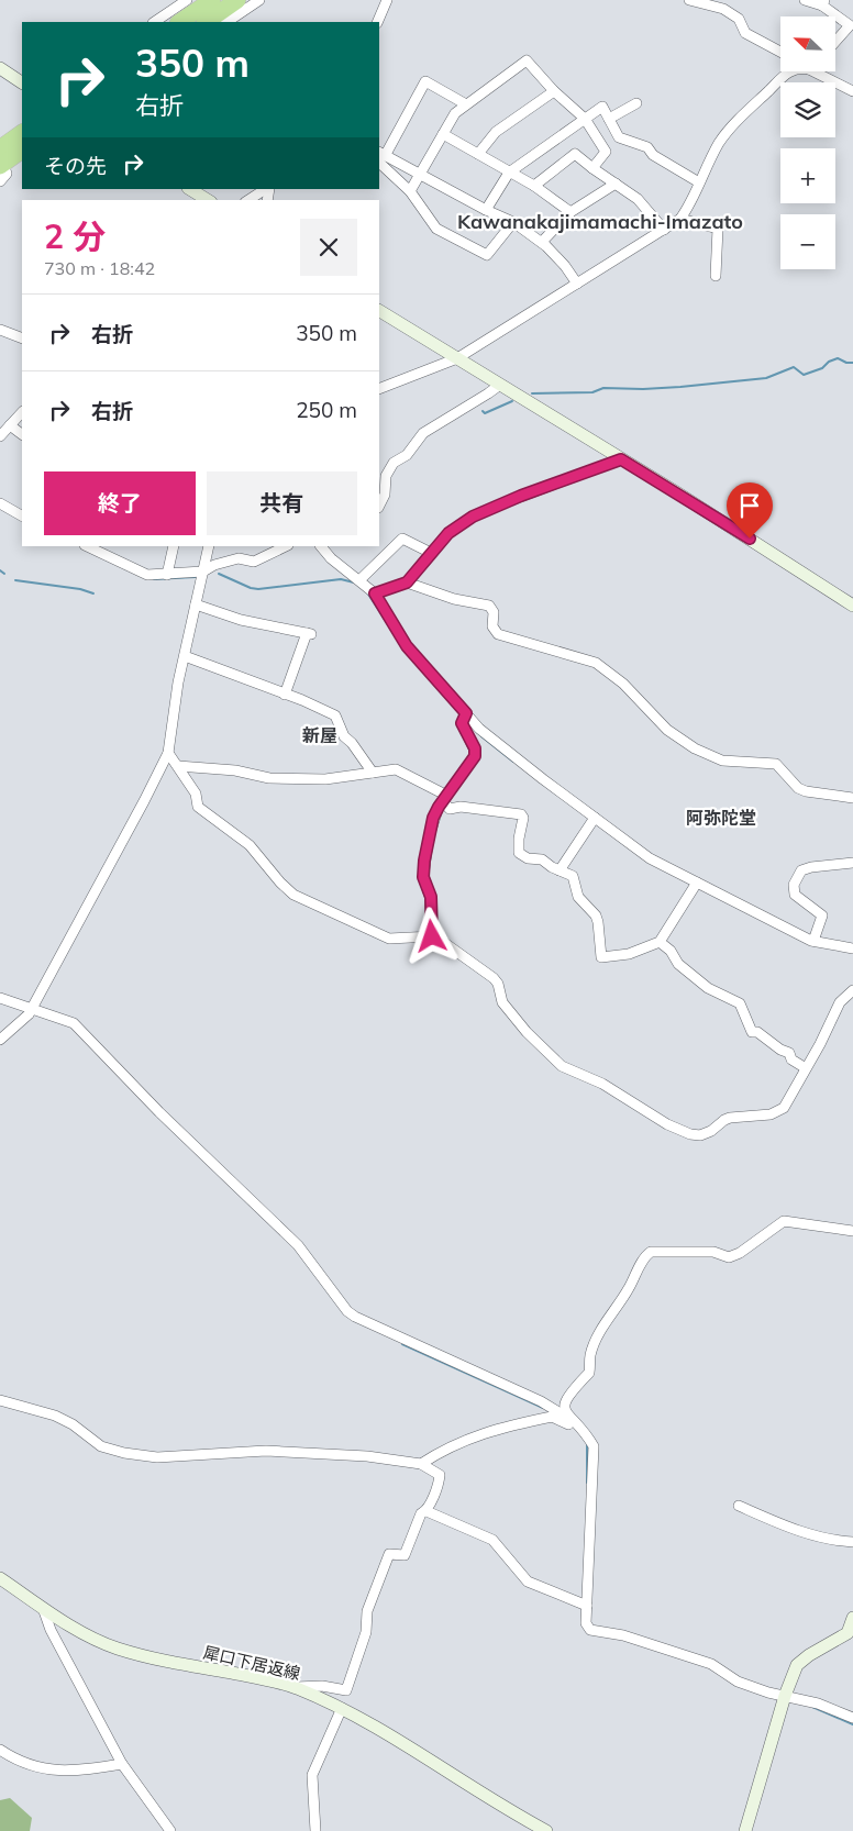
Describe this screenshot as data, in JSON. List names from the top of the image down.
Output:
{
  "streets": {
    "street": ["犀口下居返線"]
  },
  "districts": ["Kawanakajimamachi-Imazato", "新屋", "阿弥陀堂"],
  "north": "top left",
  "page": {
    "map_buttons": ["+", "−"],
    "turn": ["350 m", "右折"],
    "then": "その先",
    "heading": ["2 分", "730 m · 18:42"],
    "list": [
      {
        "name": "右折",
        "value": "350 m"
      },
      {
        "name": "右折",
        "value": "250 m"
      }
    ],
    "buttons": ["終了", "共有"]
  }
}
